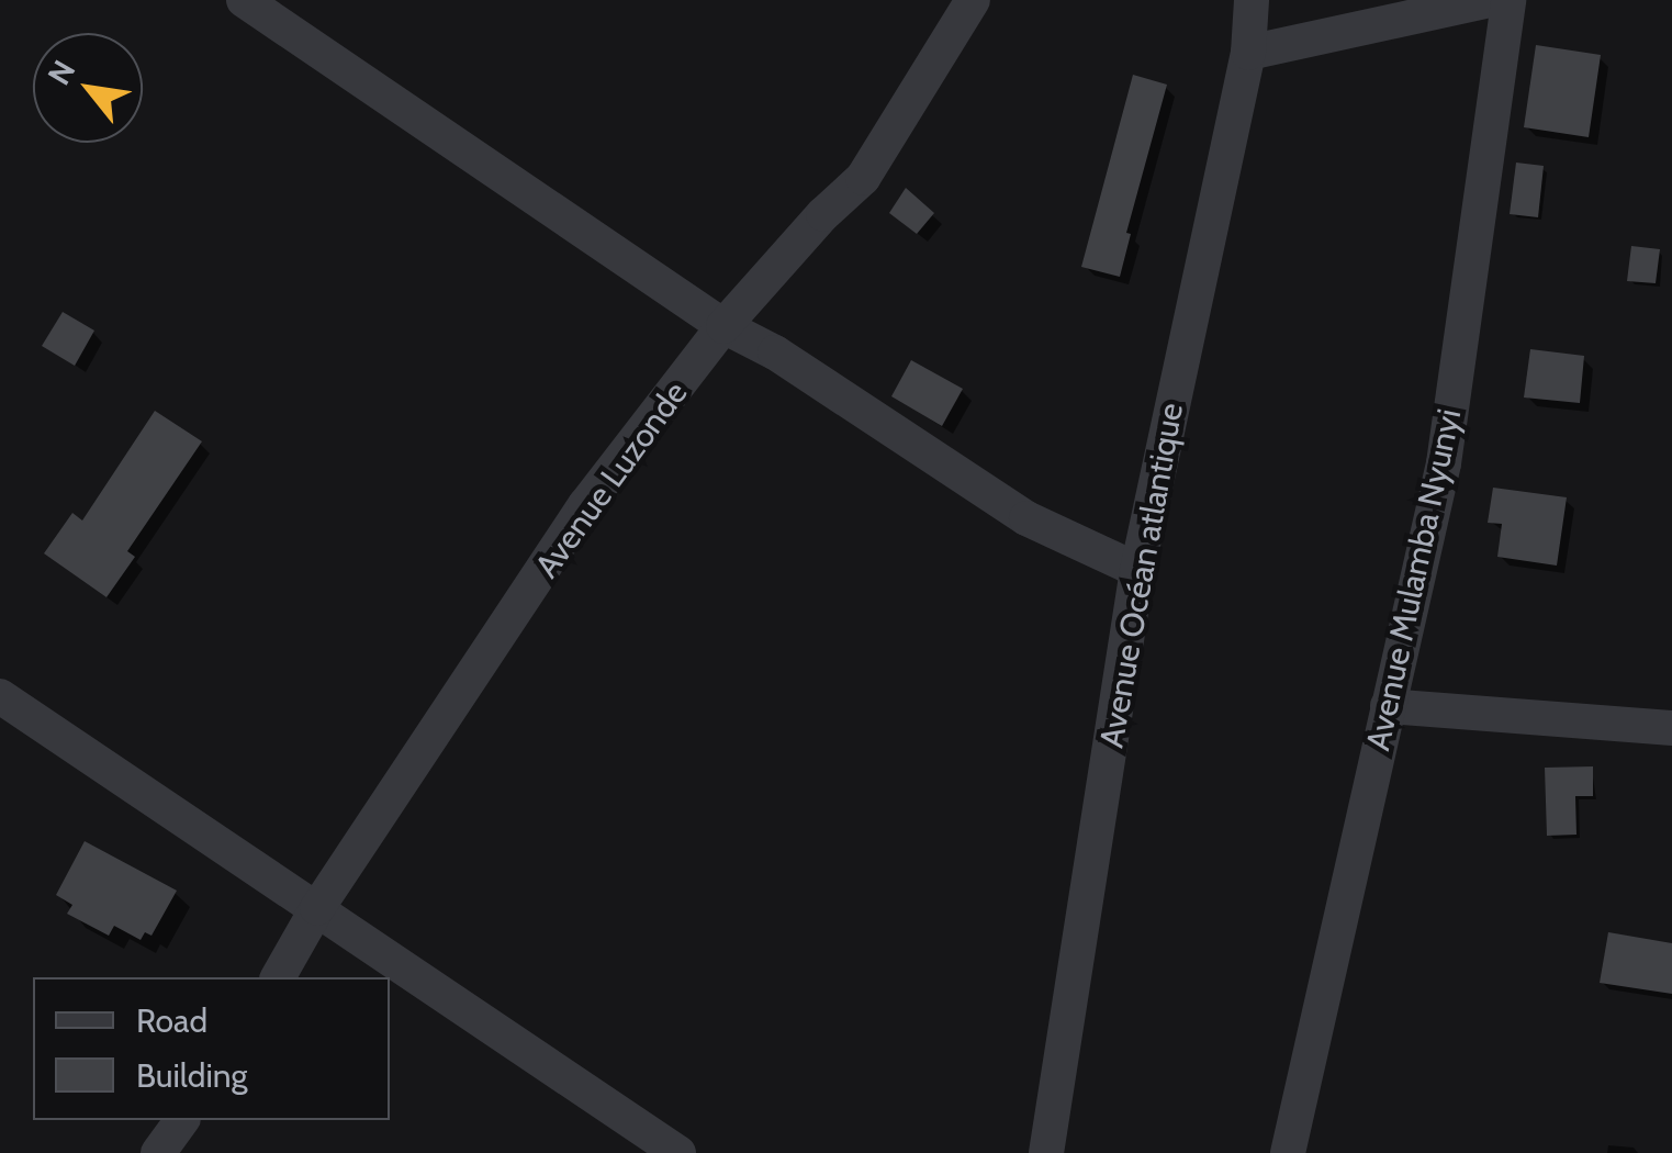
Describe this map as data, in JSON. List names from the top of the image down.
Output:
{
  "streets": {
    "street": ["Avenue Luzonde", "Avenue Océan atlantique", "Avenue Mulamba Nyunyi"]
  },
  "legend": ["Road", "Building"],
  "north": "top left"
}
